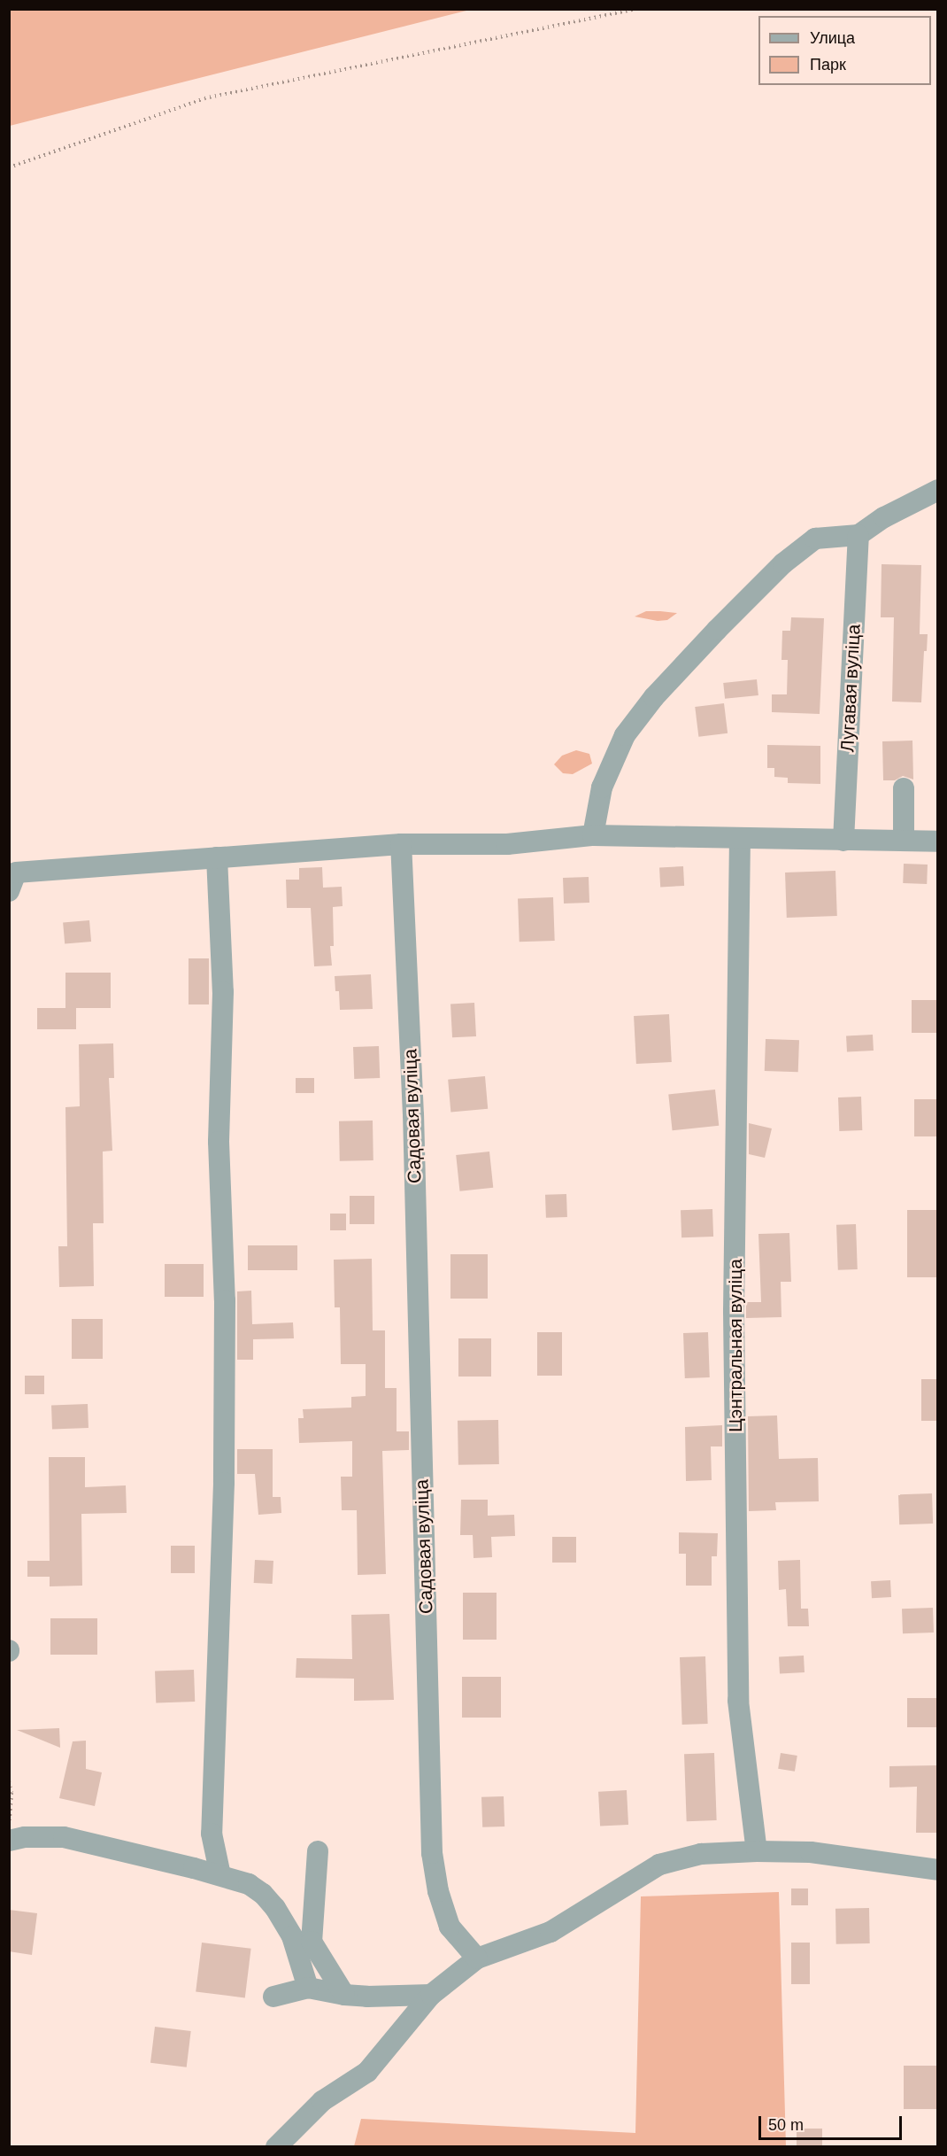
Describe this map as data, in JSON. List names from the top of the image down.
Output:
{
  "streets": {
    "street": ["Лугавая вуліца", "Садовая вуліца", "Цэнтральная вуліца"]
  },
  "legend": ["Улица", "Парк"],
  "scale_bar": "50 m"
}
